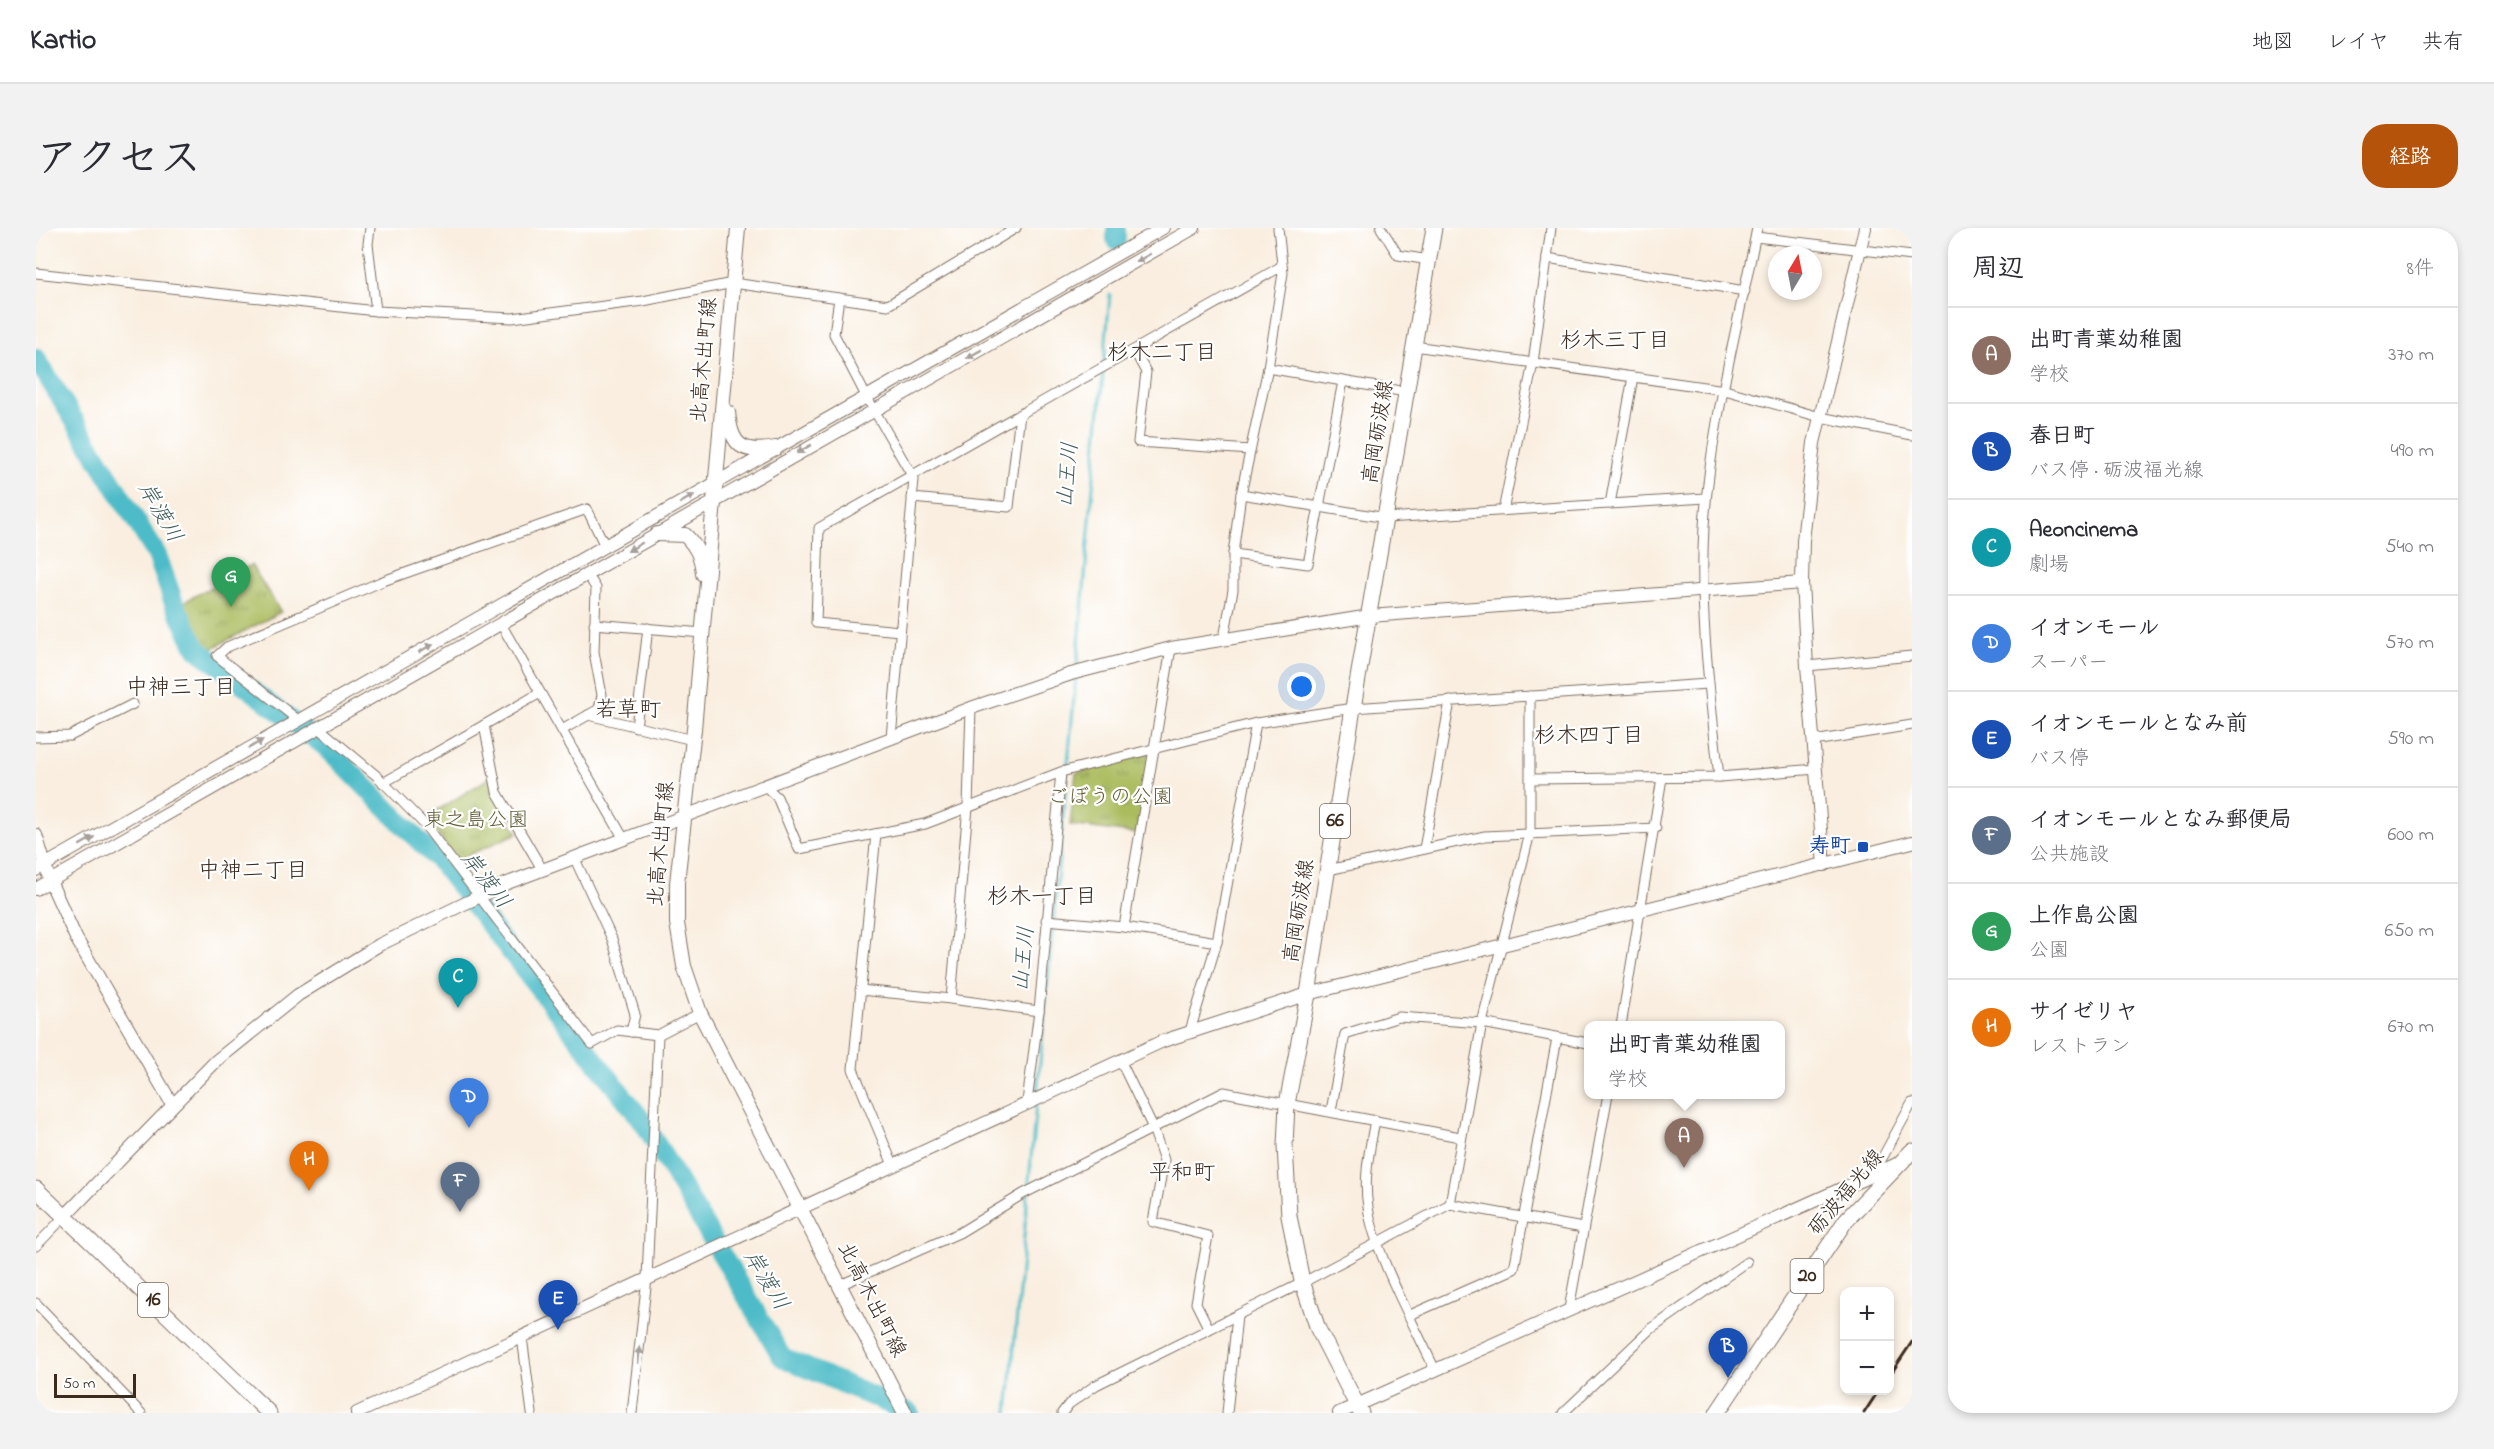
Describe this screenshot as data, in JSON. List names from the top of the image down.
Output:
{
  "streets": {
    "main road": [
      "北高木出町線",
      "高岡砺波線",
      "66",
      "砺波福光線",
      "20",
      "16"
    ]
  },
  "districts": [
    "杉木三丁目",
    "杉木二丁目",
    "中神三丁目",
    "若草町",
    "杉木四丁目",
    "中神二丁目",
    "杉木一丁目",
    "平和町"
  ],
  "water": ["山王川", "岸渡川"],
  "parks": ["ごぼうの公園", "東之島公園"],
  "places": {
    "transit": ["寿町"]
  },
  "scale_bar": "50 m",
  "north": "top",
  "page": {
    "header": "Kartio",
    "nav": ["地図", "レイヤ", "共有"],
    "title": "アクセス",
    "buttons": "経路",
    "heading": ["周辺", "8件"],
    "list": [
      {
        "mark": "A",
        "name": "出町青葉幼稚園",
        "note": "学校",
        "value": "370 m"
      },
      {
        "mark": "B",
        "name": "春日町",
        "note": "バス停 · 砺波福光線",
        "value": "490 m"
      },
      {
        "mark": "C",
        "name": "Aeoncinema",
        "note": "劇場",
        "value": "540 m"
      },
      {
        "mark": "D",
        "name": "イオンモール",
        "note": "スーパー",
        "value": "570 m"
      },
      {
        "mark": "E",
        "name": "イオンモールとなみ前",
        "note": "バス停",
        "value": "590 m"
      },
      {
        "mark": "F",
        "name": "イオンモールとなみ郵便局",
        "note": "公共施設",
        "value": "600 m"
      },
      {
        "mark": "G",
        "name": "上作島公園",
        "note": "公園",
        "value": "650 m"
      },
      {
        "mark": "H",
        "name": "サイゼリヤ",
        "note": "レストラン",
        "value": "670 m"
      }
    ],
    "pins": [
      "G",
      "C",
      "D",
      "A",
      "H",
      "F",
      "E",
      "B"
    ],
    "popup": ["出町青葉幼稚園", "学校"],
    "map_buttons": ["+", "−"],
    "scale": "50 m"
  }
}
